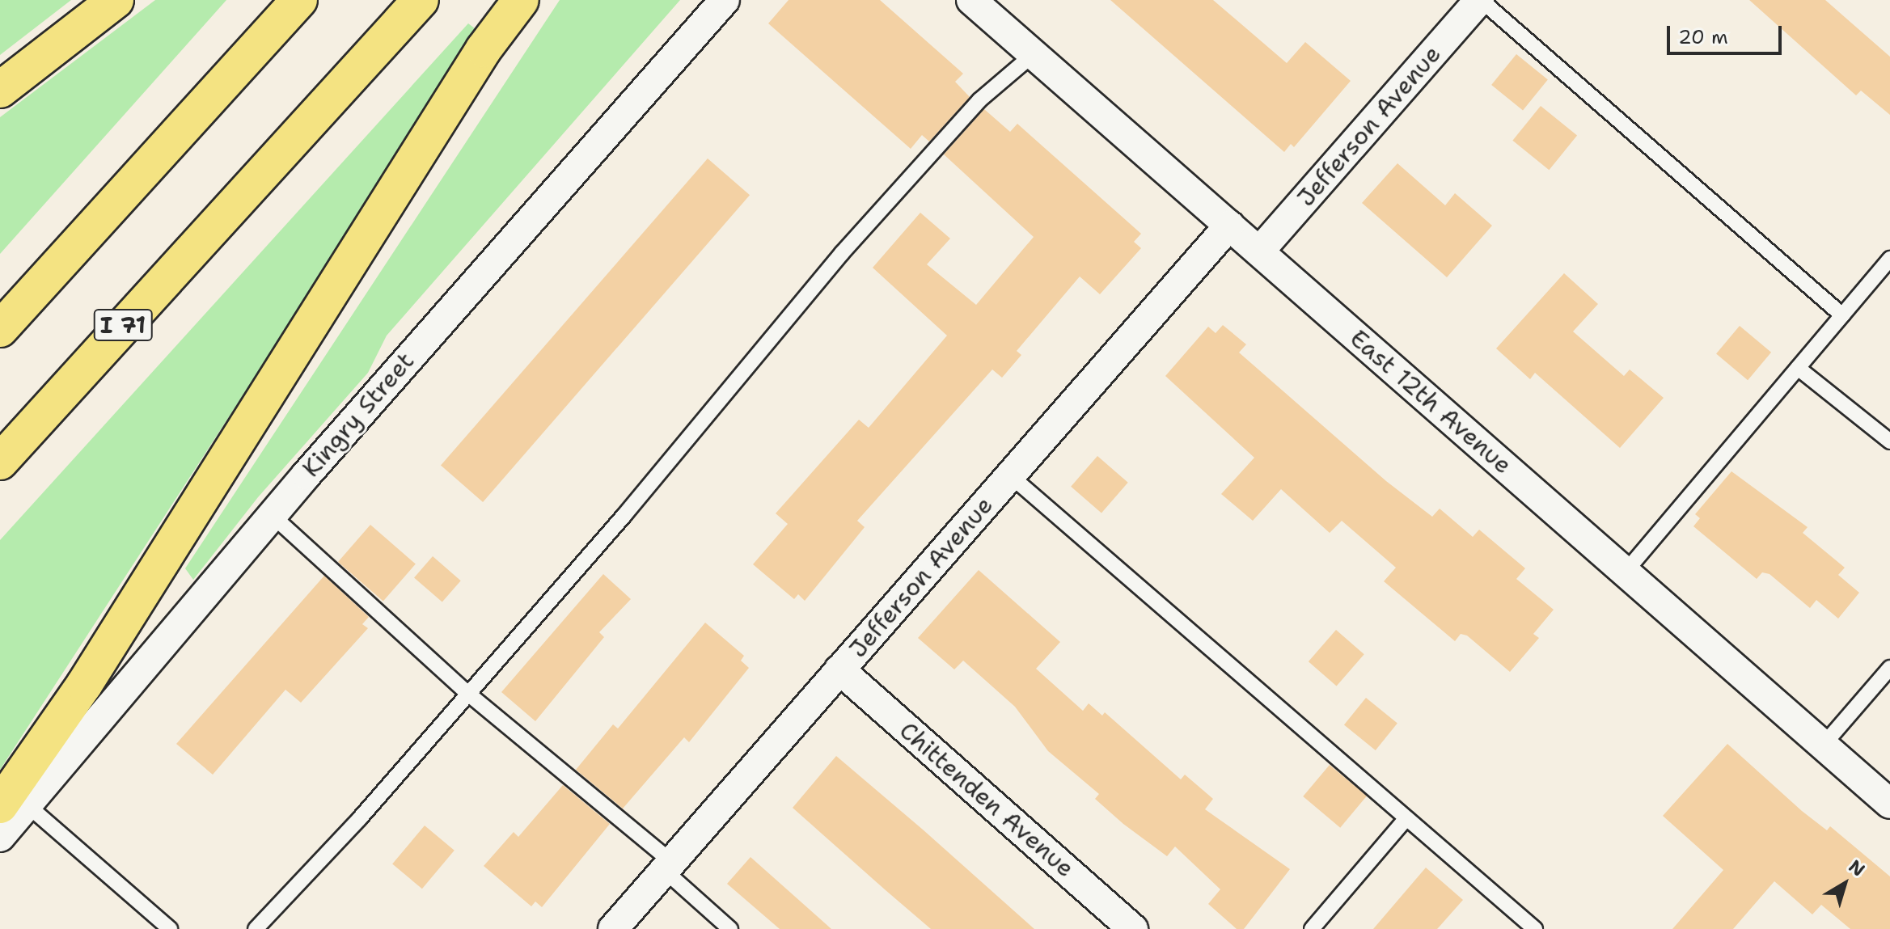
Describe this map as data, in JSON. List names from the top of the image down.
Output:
{
  "streets": {
    "highway": ["I 71"],
    "street": [
      "Jefferson Avenue",
      "East 12th Avenue",
      "Kingry Street",
      "Chittenden Avenue"
    ]
  },
  "crossings": [
    ["Jefferson Avenue", "East 12th Avenue"],
    ["Jefferson Avenue", "Chittenden Avenue"]
  ],
  "scale_bar": "20 m",
  "north": "top right"
}
